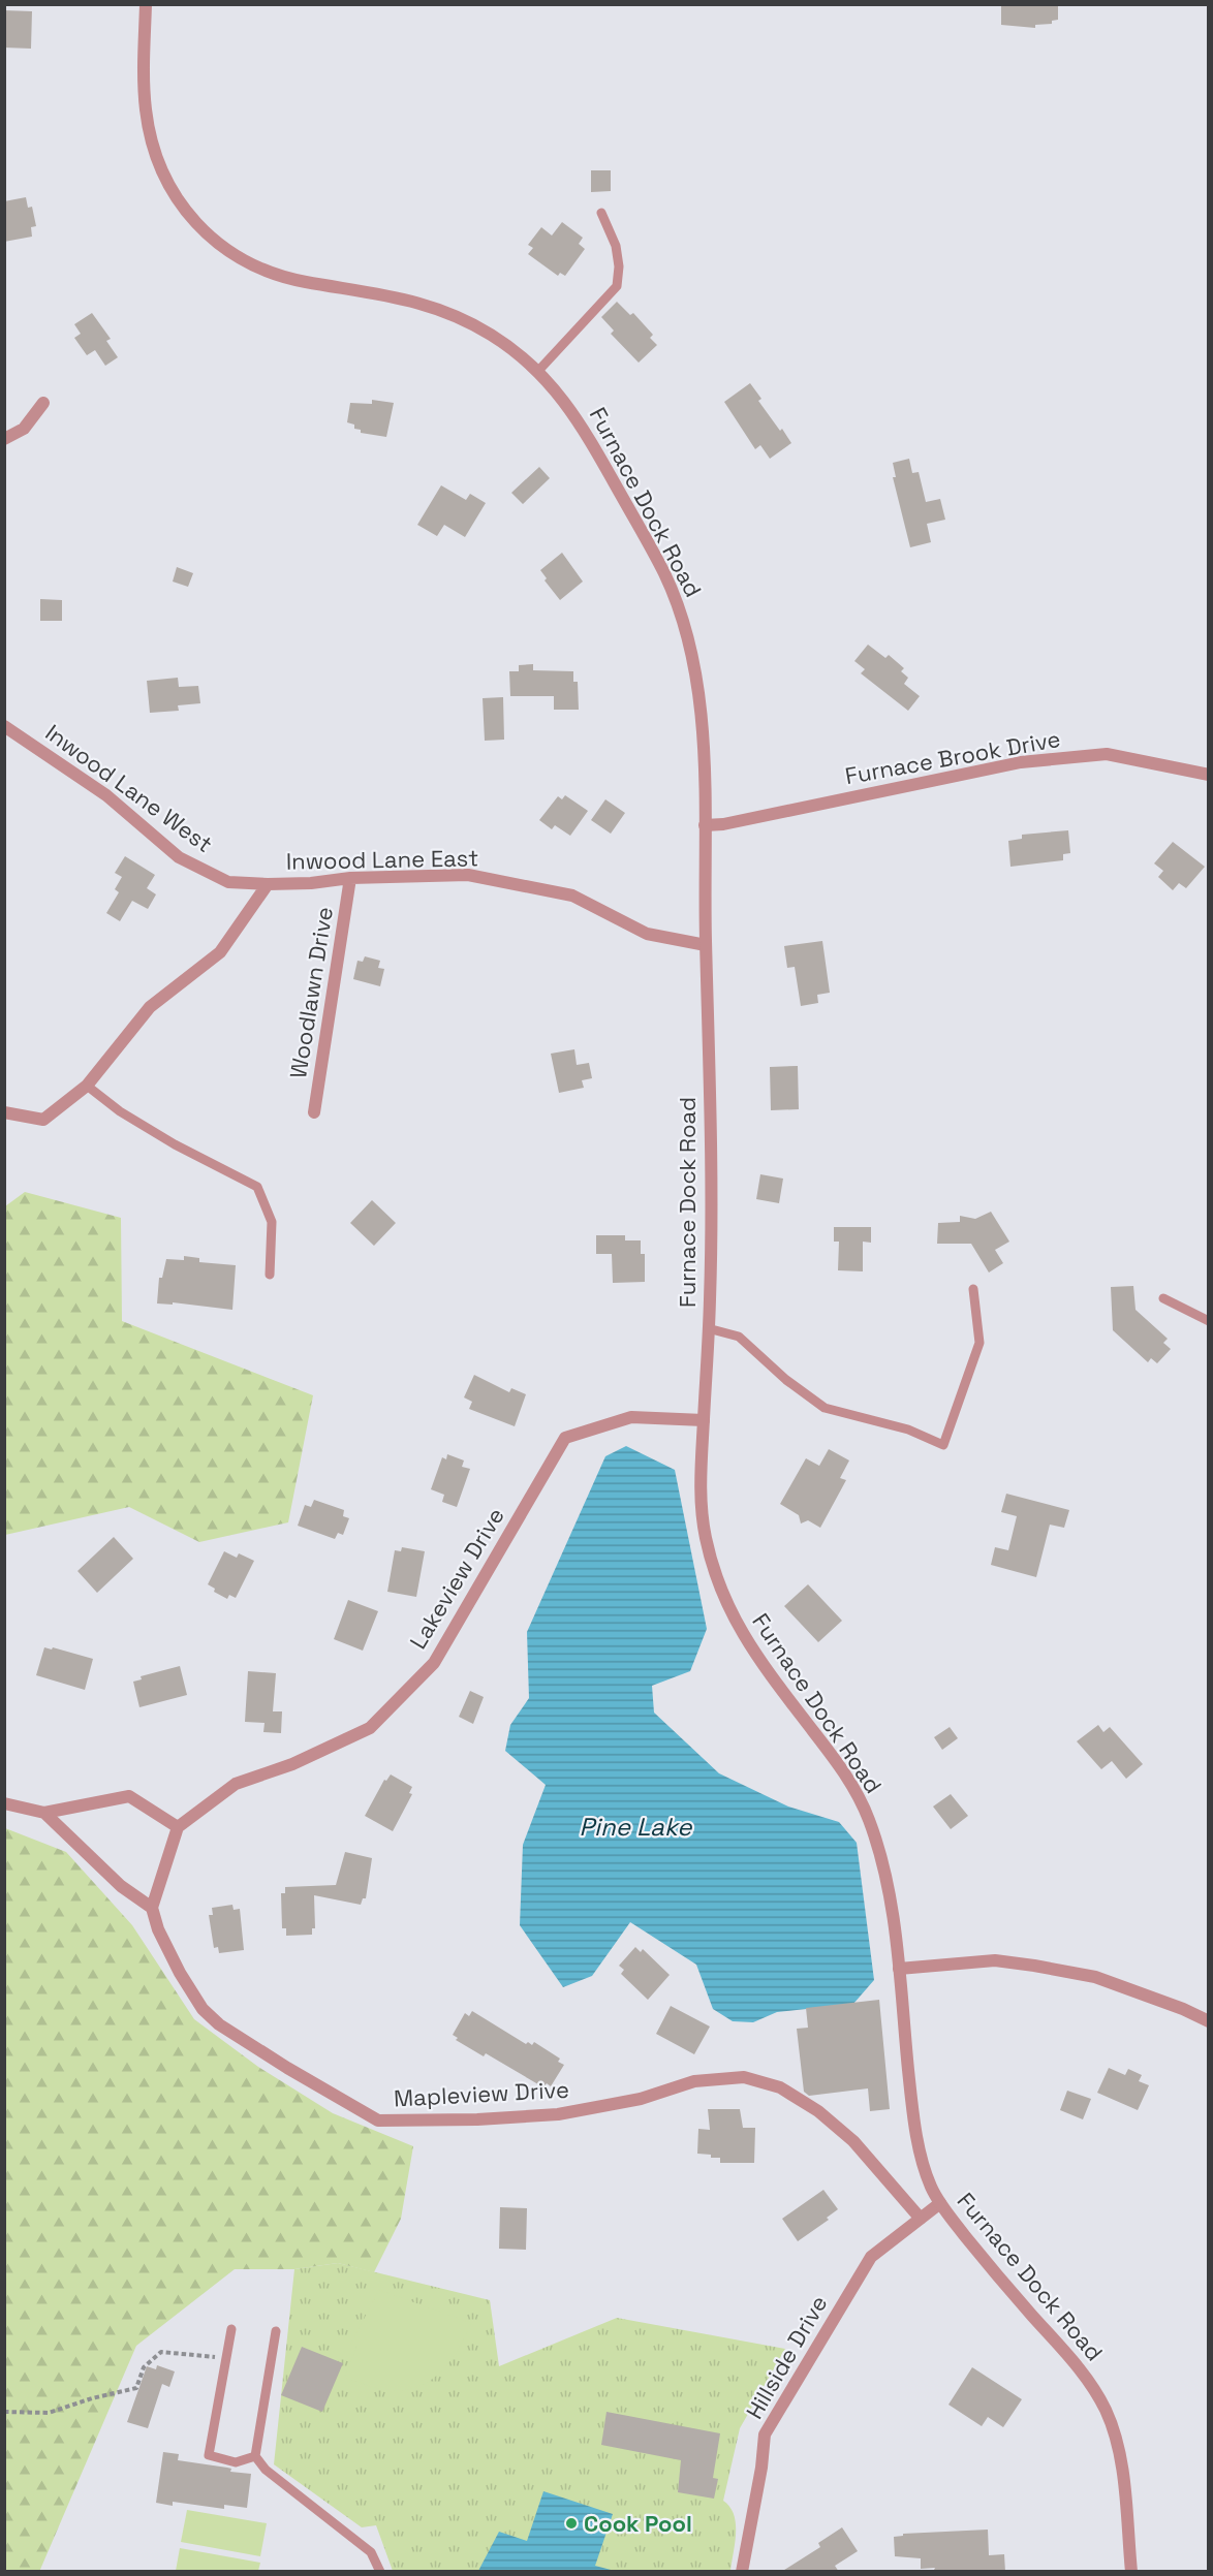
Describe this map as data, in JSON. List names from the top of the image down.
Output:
{
  "streets": {
    "street": [
      "Furnace Dock Road",
      "Furnace Brook Drive",
      "Inwood Lane West",
      "Inwood Lane East",
      "Woodlawn Drive",
      "Lakeview Drive",
      "Mapleview Drive",
      "Hillside Drive"
    ]
  },
  "crossings": [
    ["Furnace Dock Road", "Furnace Brook Drive"],
    ["Furnace Dock Road", "Inwood Lane East"],
    ["Furnace Dock Road", "Lakeview Drive"],
    ["Furnace Dock Road", "Hillside Drive"],
    ["Inwood Lane West", "Inwood Lane East"],
    ["Inwood Lane East", "Woodlawn Drive"],
    ["Mapleview Drive", "Hillside Drive"]
  ],
  "water": ["Pine Lake"],
  "places": ["Cook Pool"]
}
